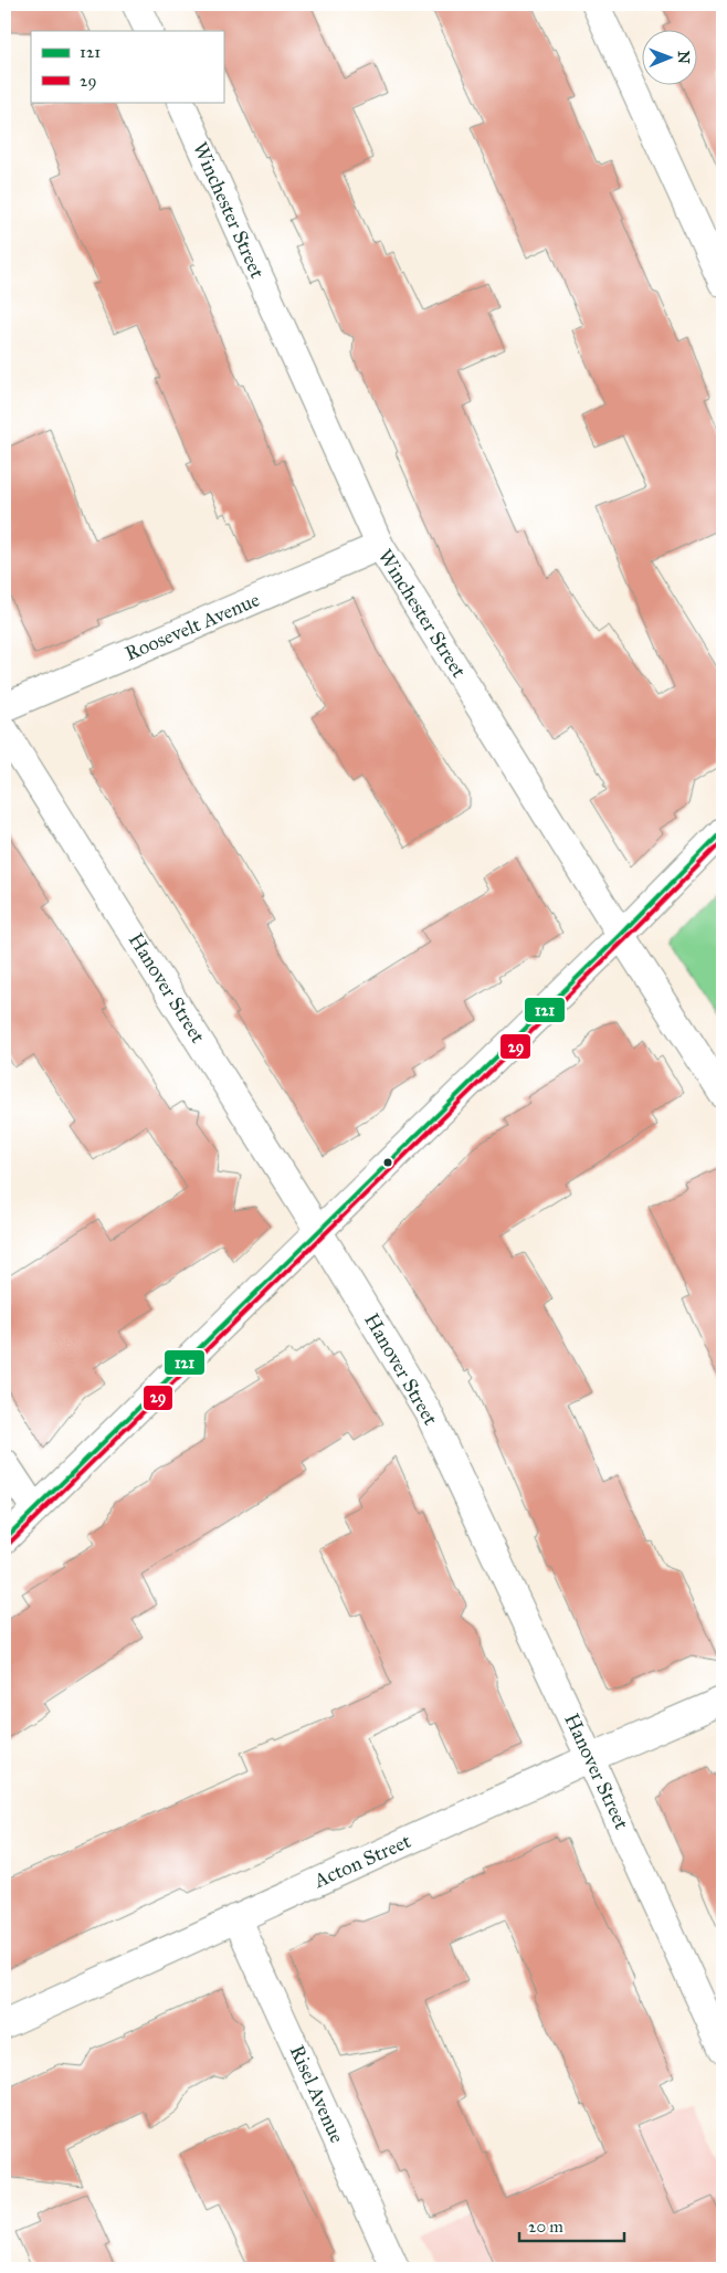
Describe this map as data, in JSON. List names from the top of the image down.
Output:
{
  "streets": {
    "street": [
      "Winchester Street",
      "Roosevelt Avenue",
      "Hanover Street",
      "Acton Street",
      "Risel Avenue"
    ]
  },
  "crossings": [
    ["Winchester Street", "Roosevelt Avenue"],
    ["Hanover Street", "Acton Street"],
    ["Acton Street", "Risel Avenue"]
  ],
  "lines": ["transit line 121", "transit line 29"],
  "legend": ["121", "29"],
  "scale_bar": "20 m",
  "north": "right"
}
